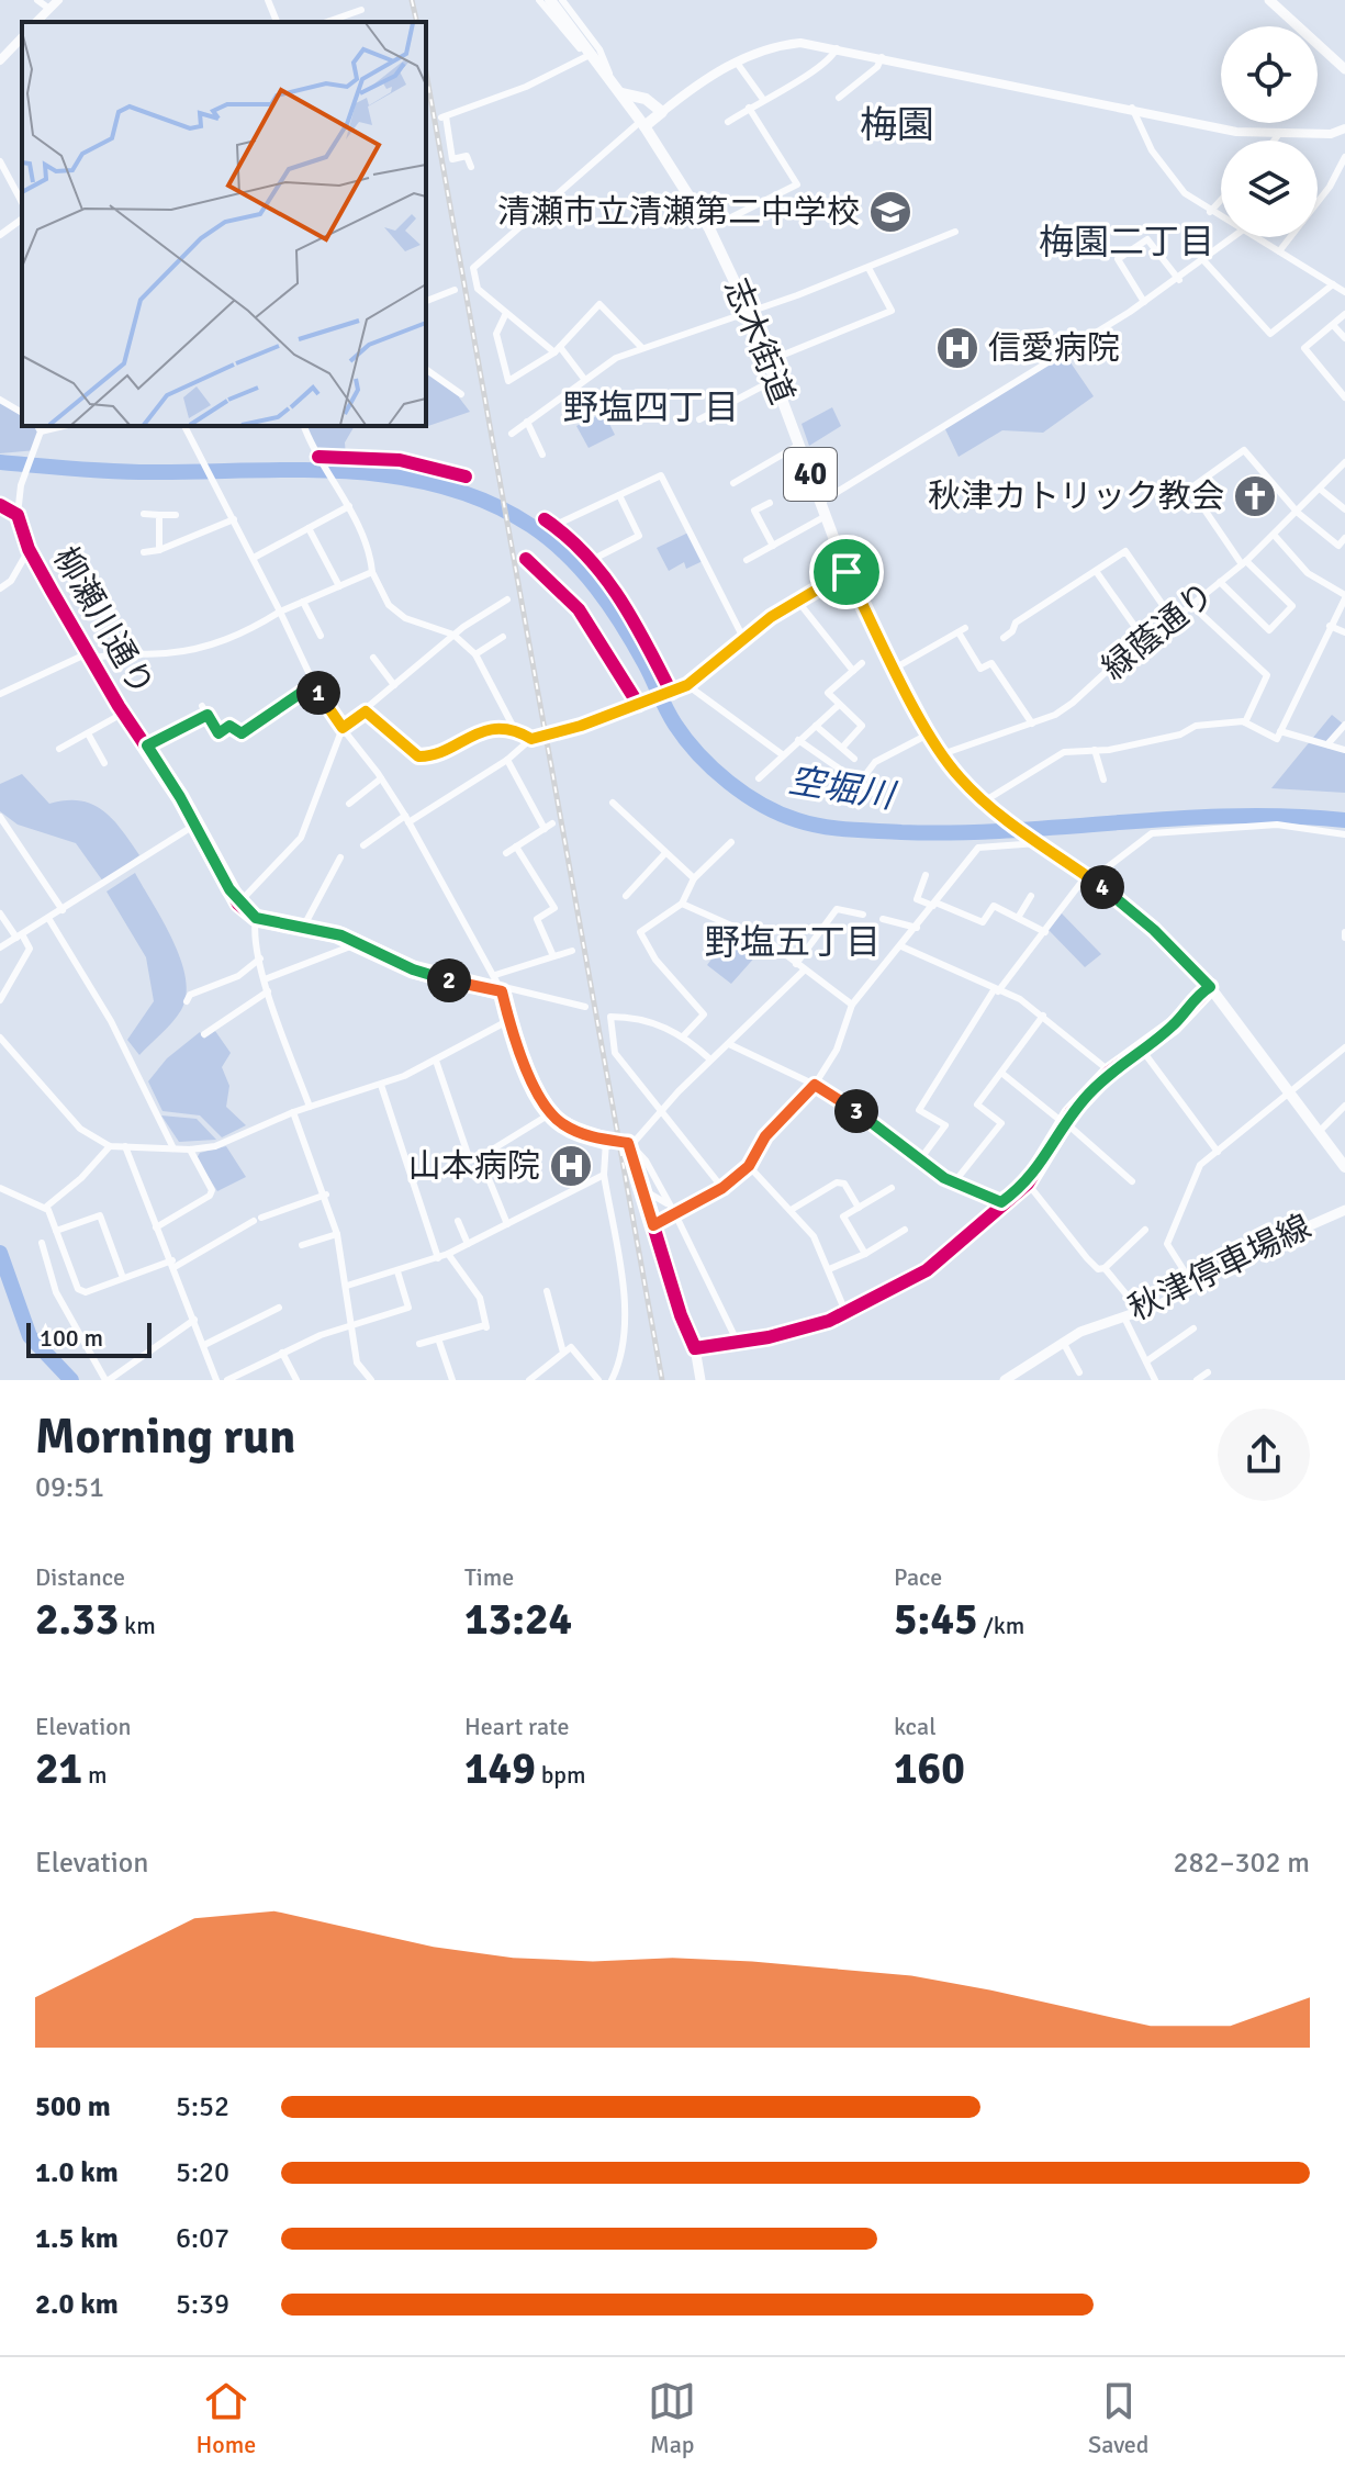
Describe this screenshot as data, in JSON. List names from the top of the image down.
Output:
{
  "streets": {
    "main road": ["志木街道", "40", "秋津停車場線"],
    "street": ["柳瀬川通り", "緑蔭通り"]
  },
  "crossings": [
    ["志木街道", "緑蔭通り"]
  ],
  "districts": [
    "梅園",
    "梅園二丁目",
    "野塩四丁目",
    "野塩五丁目"
  ],
  "water": ["空堀川"],
  "places": {
    "school or university": ["清瀬市立清瀬第二中学校"],
    "hospital": ["信愛病院", "山本病院"],
    "church": ["秋津カトリック教会"]
  },
  "scale_bar": "100 m",
  "page": {
    "pins": [
      "1",
      "4",
      "2",
      "3"
    ],
    "scale": "100 m",
    "heading": ["Morning run", "09:51"],
    "stats": [
      ["Distance", "2.33 km"],
      ["Time", "13:24"],
      ["Pace", "5:45 /km"],
      ["Elevation", "21 m"],
      ["Heart rate", "149 bpm"],
      ["kcal", "160"]
    ],
    "chart": ["Elevation", "282–302 m"],
    "list": [
      {
        "name": "500 m",
        "note": "5:52"
      },
      {
        "name": "1.0 km",
        "note": "5:20"
      },
      {
        "name": "1.5 km",
        "note": "6:07"
      },
      {
        "name": "2.0 km",
        "note": "5:39"
      }
    ],
    "tabs": ["Home", "Map", "Saved"]
  }
}
